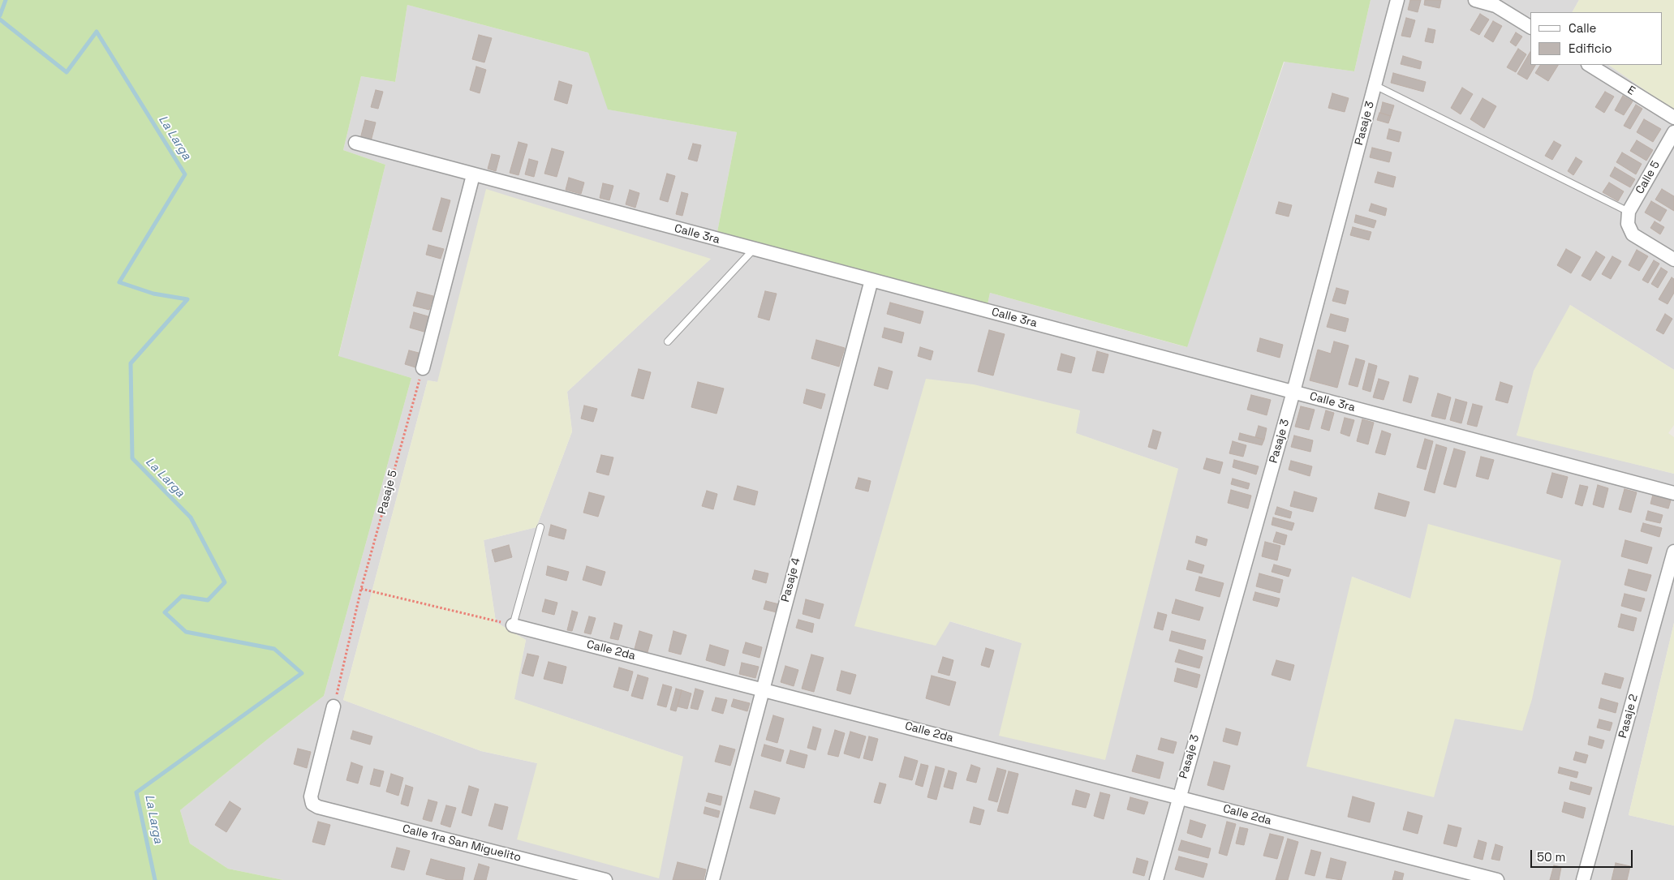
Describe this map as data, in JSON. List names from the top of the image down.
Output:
{
  "streets": {
    "street": [
      "E",
      "Pasaje 3",
      "Calle 5",
      "Calle 3ra",
      "Pasaje 4",
      "Calle 2da",
      "Pasaje 2",
      "Calle 1ra San Miguelito"
    ],
    "path": ["Pasaje 5"]
  },
  "crossings": [
    ["Pasaje 3", "Calle 3ra"],
    ["Pasaje 3", "Calle 2da"],
    ["Calle 3ra", "Pasaje 4"],
    ["Pasaje 5", "Calle 1ra San Miguelito"],
    ["Pasaje 4", "Calle 2da"]
  ],
  "water": ["La Larga"],
  "legend": ["Calle", "Edificio"],
  "scale_bar": "50 m"
}
